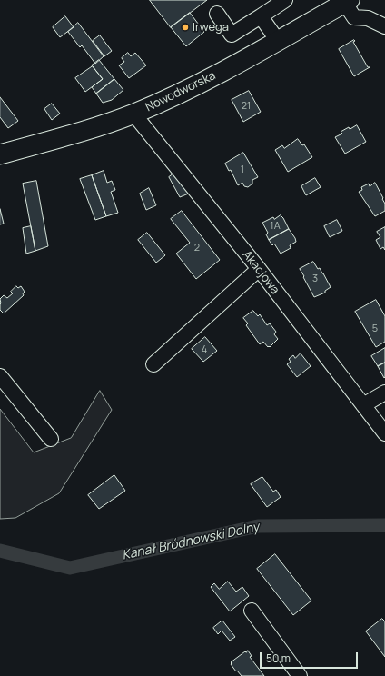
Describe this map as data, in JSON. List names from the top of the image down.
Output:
{
  "streets": {
    "main road": ["Nowodworska"],
    "street": ["Akacjowa"]
  },
  "crossings": [
    ["Nowodworska", "Akacjowa"]
  ],
  "water": ["Kanał Bródnowski Dolny"],
  "places": ["Irwega"],
  "house_numbers": [
    "21",
    "1",
    "1A",
    "2",
    "3",
    "5",
    "4"
  ],
  "scale_bar": "50 m"
}
